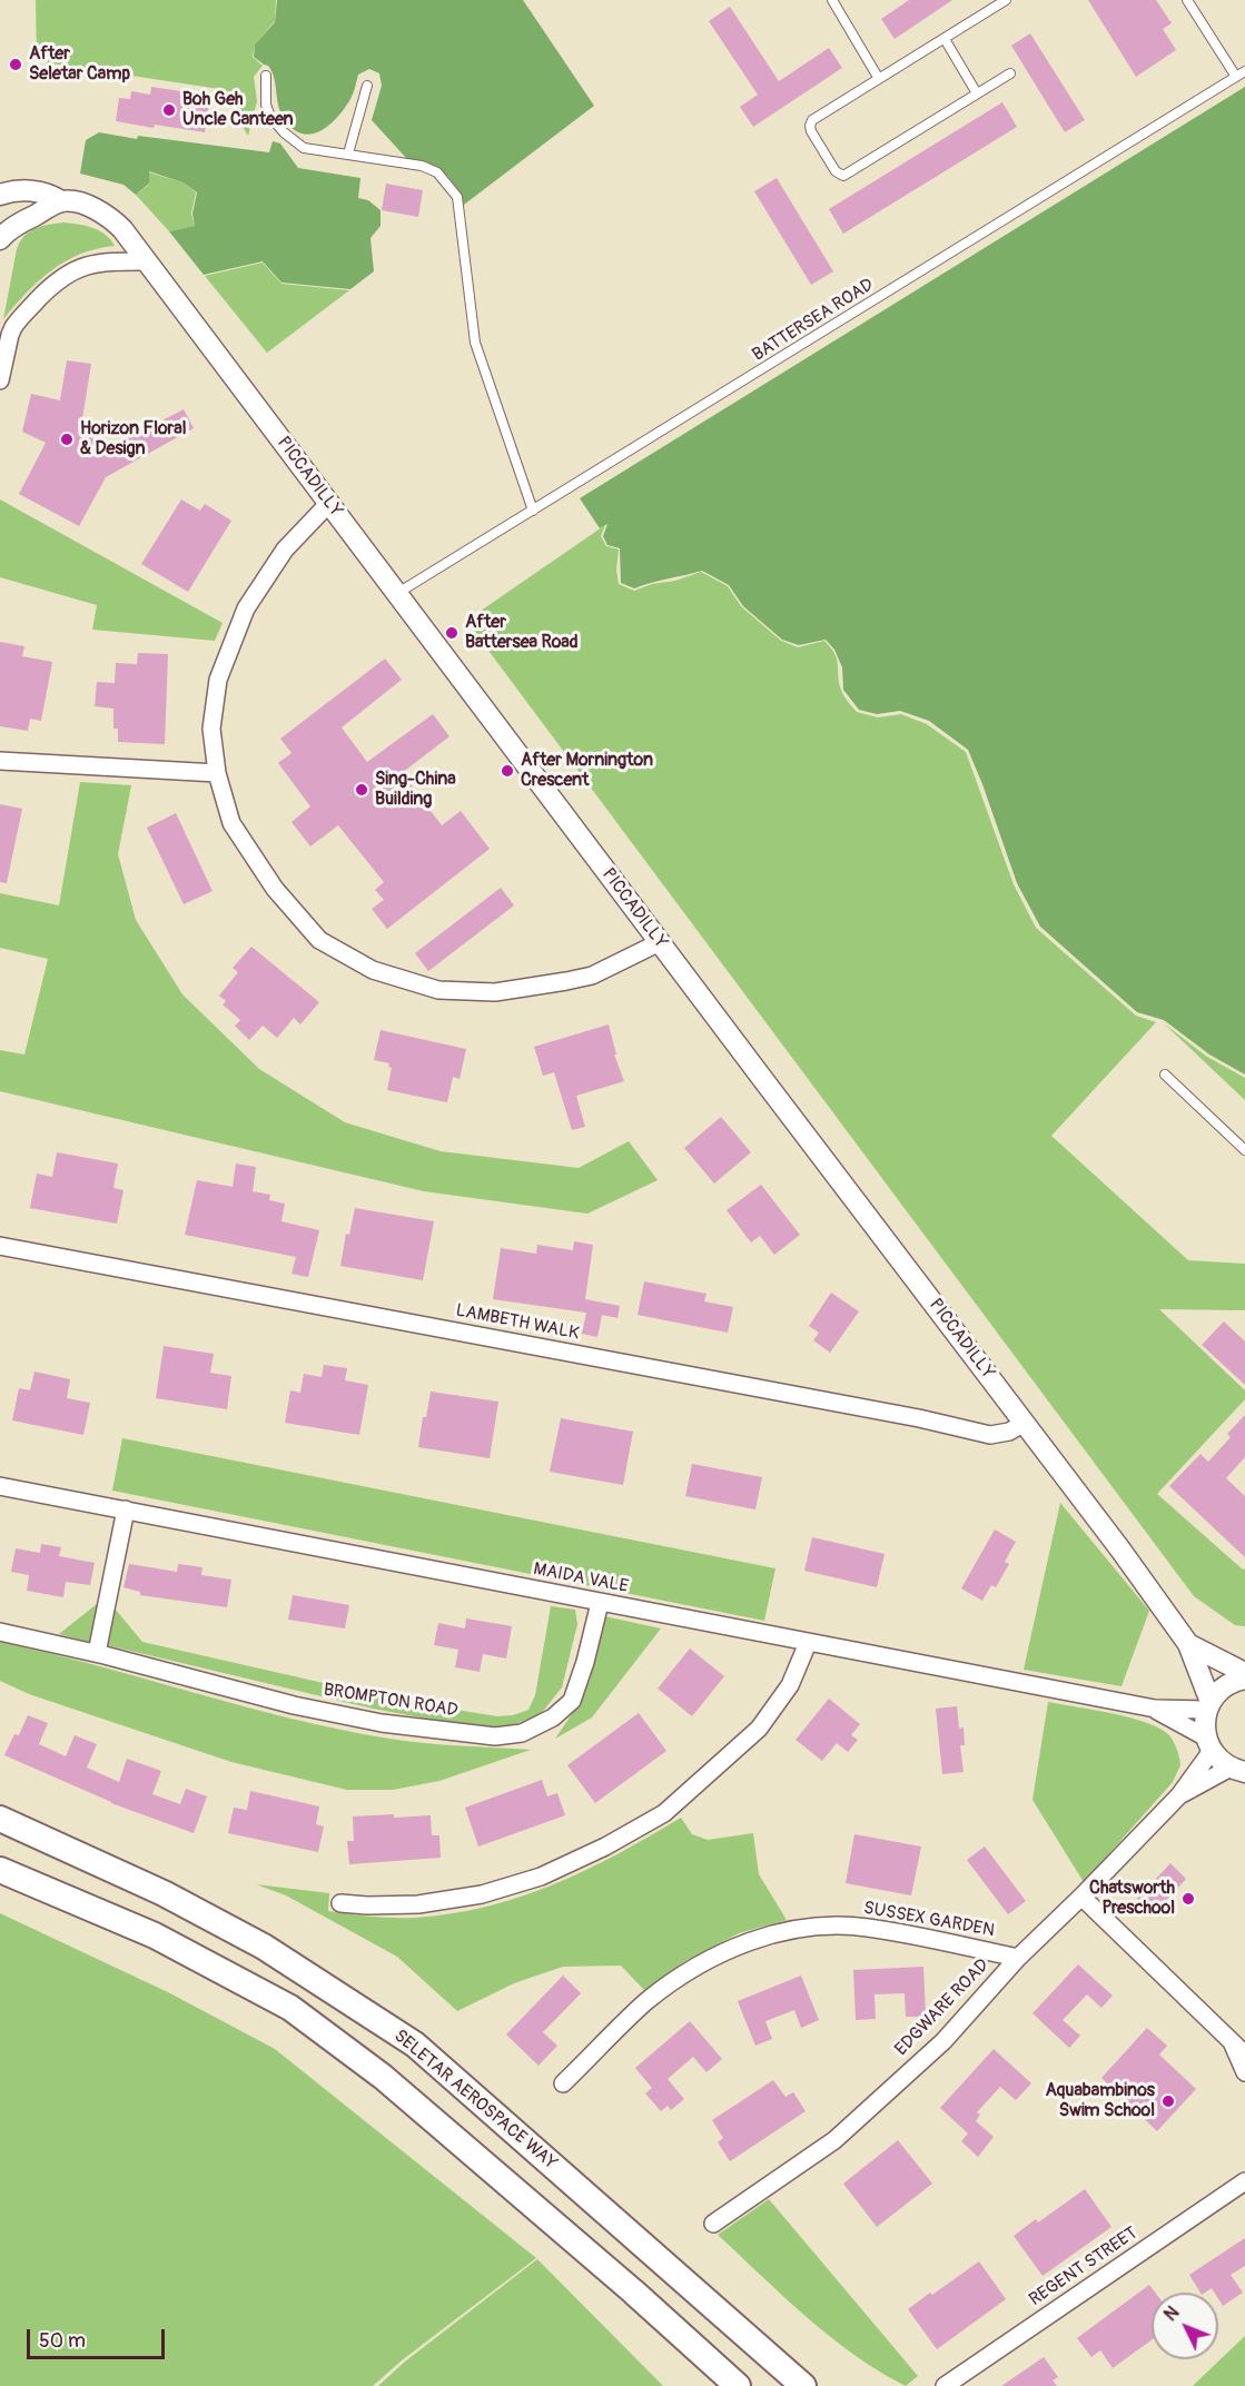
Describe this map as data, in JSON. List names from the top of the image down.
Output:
{
  "streets": {
    "main road": ["SELETAR AEROSPACE WAY"],
    "street": [
      "PICCADILLY",
      "LAMBETH WALK",
      "MAIDA VALE",
      "BROMPTON ROAD",
      "SUSSEX GARDEN",
      "EDGWARE ROAD",
      "REGENT STREET"
    ],
    "lane": ["BATTERSEA ROAD"]
  },
  "crossings": [
    ["BATTERSEA ROAD", "PICCADILLY"],
    ["PICCADILLY", "LAMBETH WALK"],
    ["PICCADILLY", "MAIDA VALE"],
    ["MAIDA VALE", "BROMPTON ROAD"],
    ["MAIDA VALE", "EDGWARE ROAD"],
    ["SUSSEX GARDEN", "EDGWARE ROAD"]
  ],
  "places": [
    "After Seletar Camp",
    "Boh Geh Uncle Canteen",
    "Horizon Floral & Design",
    "After Battersea Road",
    "After Mornington Crescent",
    "Sing-China Building",
    "Chatsworth Preschool",
    "Aquabambinos Swim School"
  ],
  "scale_bar": "50 m",
  "north": "top left"
}
